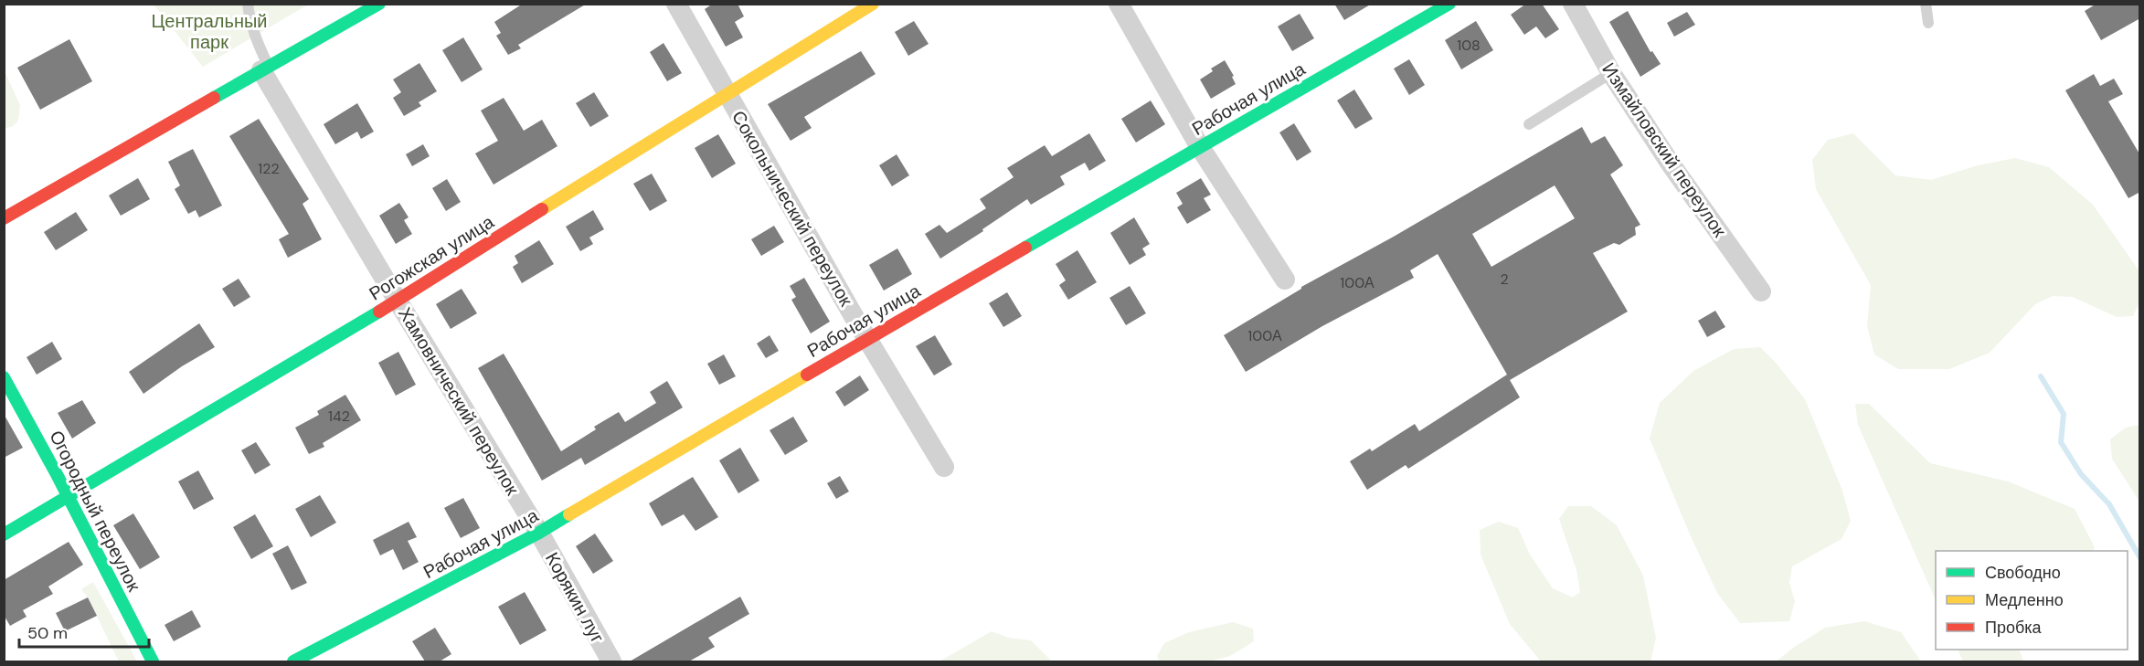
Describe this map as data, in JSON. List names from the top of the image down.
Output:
{
  "streets": {
    "main road": ["Рабочая улица", "Рогожская улица", "Огородный переулок"],
    "street": [
      "Измайловский переулок",
      "Сокольнический переулок",
      "Хамовнический переулок",
      "Корякин луг"
    ]
  },
  "crossings": [
    ["Рабочая улица", "Сокольнический переулок"],
    ["Рабочая улица", "Хамовнический переулок"],
    ["Рабочая улица", "Корякин луг"],
    ["Сокольнический переулок", "Рогожская улица"],
    ["Рогожская улица", "Хамовнический переулок"],
    ["Рогожская улица", "Огородный переулок"],
    ["Хамовнический переулок", "Корякин луг"]
  ],
  "parks": ["Центральный парк"],
  "house_numbers": [
    "108",
    "122",
    "2",
    "100А",
    "100А",
    "142"
  ],
  "legend": ["Свободно", "Медленно", "Пробка"],
  "scale_bar": "50 m"
}
